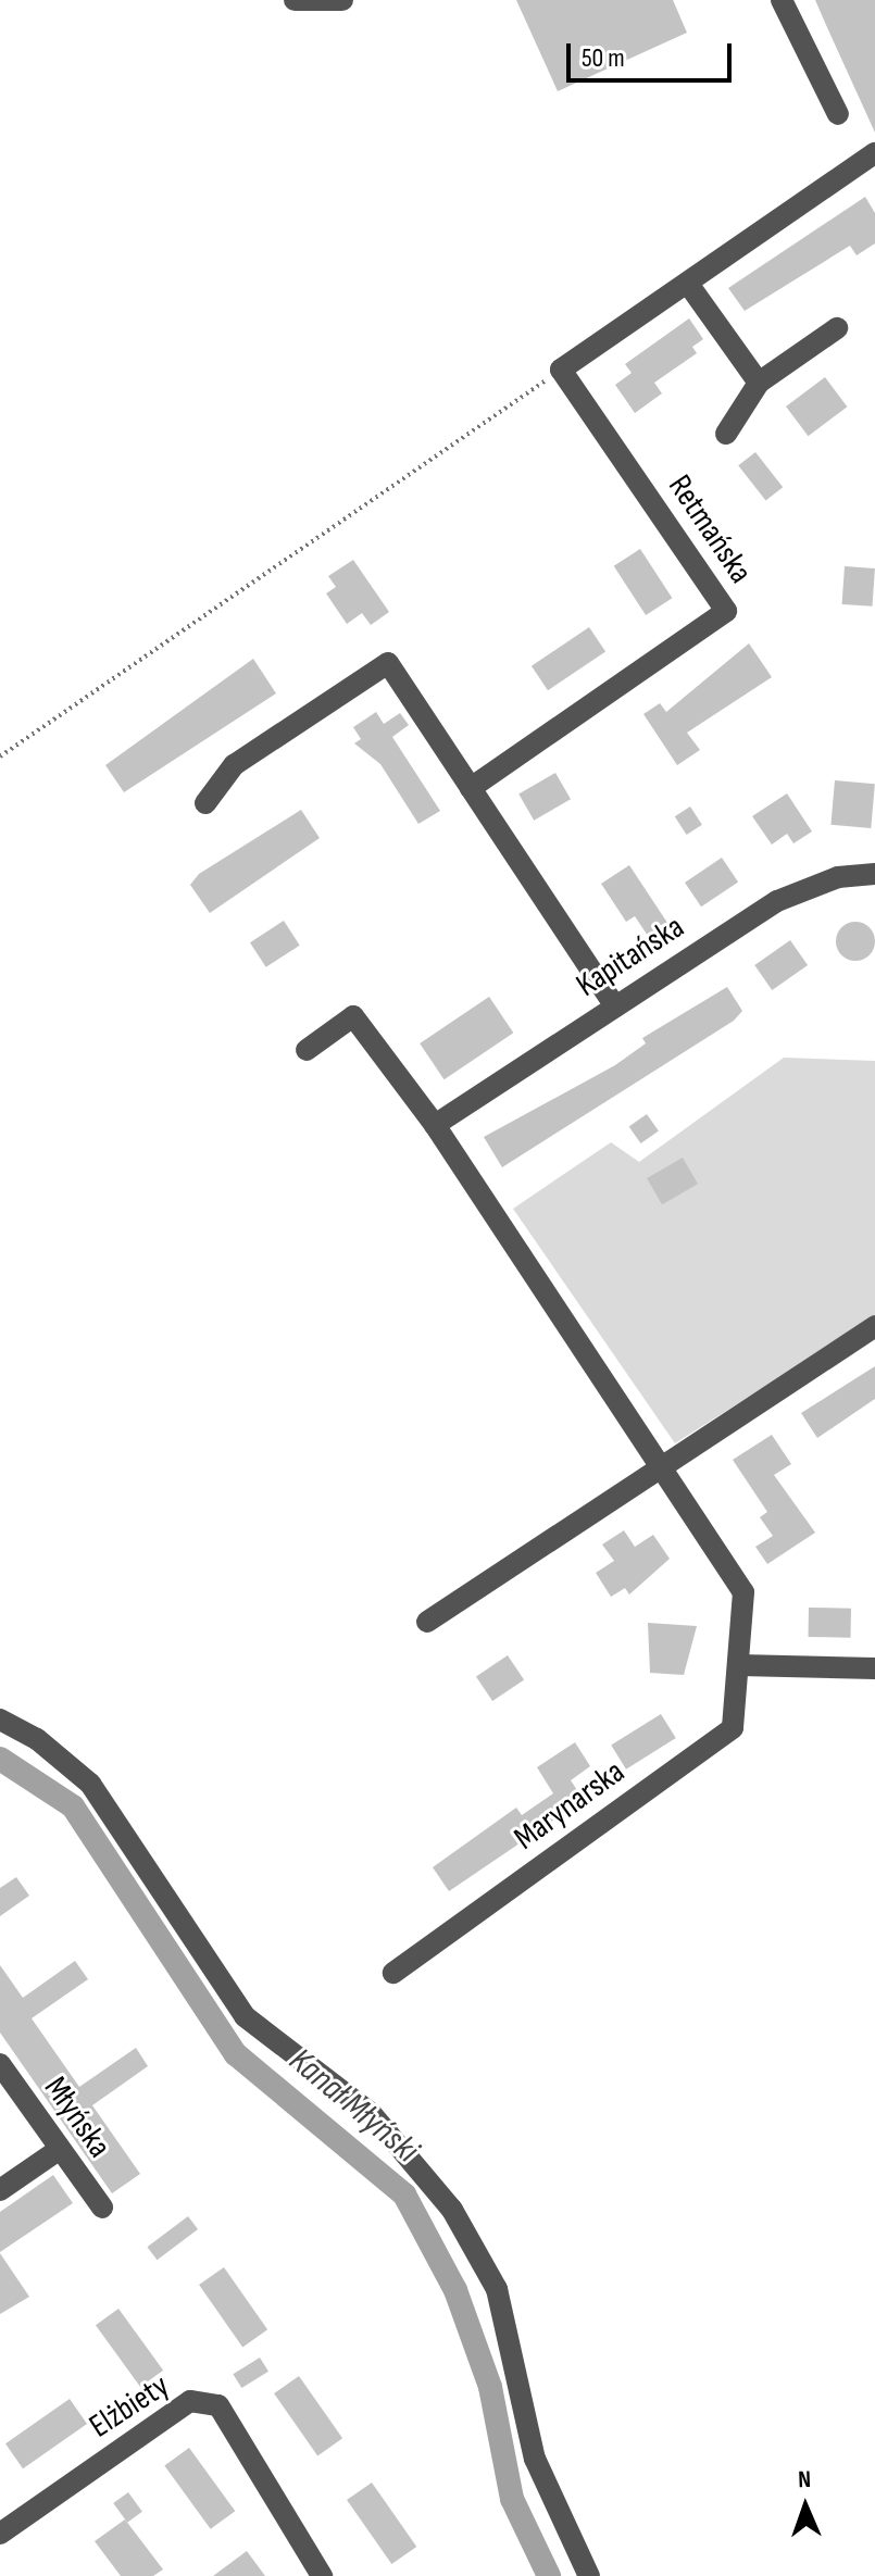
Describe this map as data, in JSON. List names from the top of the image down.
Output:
{
  "streets": {
    "street": [
      "Retmańska",
      "Kapitańska",
      "Marynarska",
      "Młyńska",
      "Elżbiety"
    ]
  },
  "water": ["Kanał Młyński"],
  "scale_bar": "50 m",
  "north": "top"
}
